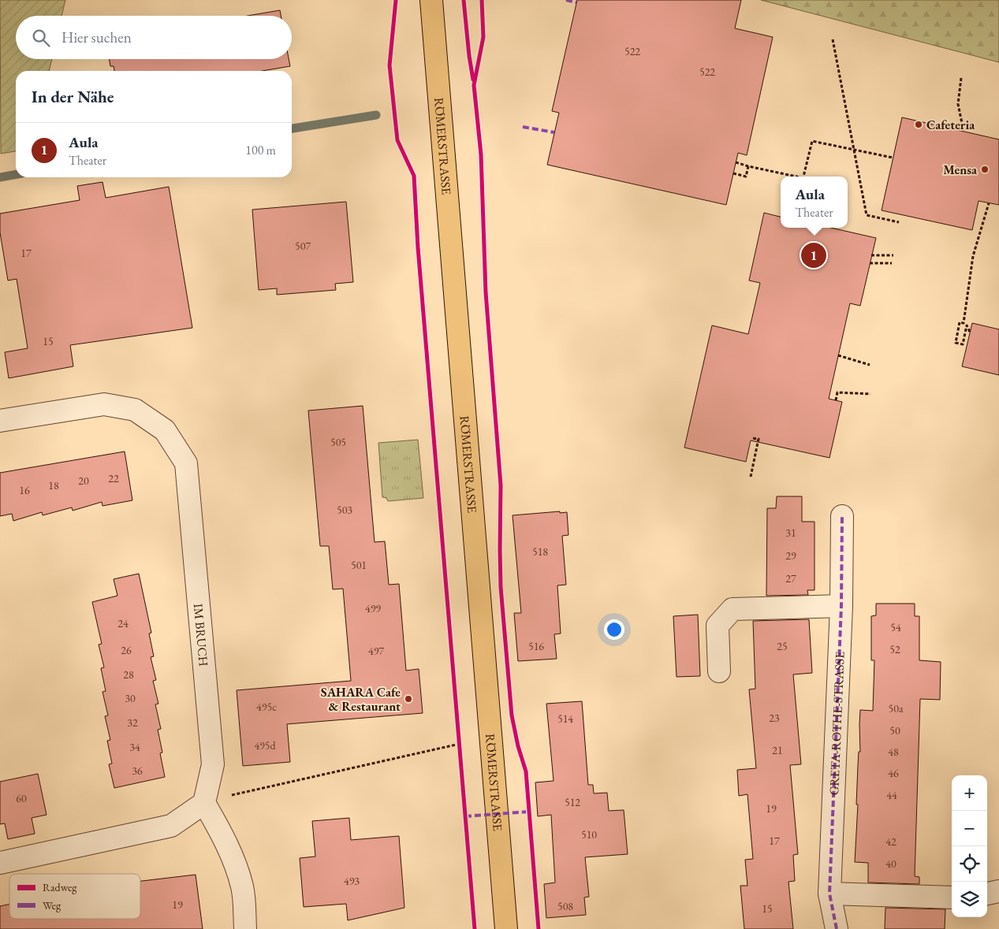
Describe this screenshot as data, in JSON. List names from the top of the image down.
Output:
{
  "streets": {
    "main road": ["RÖMERSTRASSE"],
    "street": ["IM BRUCH", "GRETA-ROTHE-STRASSE"]
  },
  "places": ["Cafeteria", "Mensa", "SAHARA Cafe & Restaurant"],
  "house_numbers": [
    "522",
    "522",
    "507",
    "17",
    "15",
    "505",
    "22",
    "20",
    "18",
    "16",
    "503",
    "31",
    "518",
    "29",
    "501",
    "27",
    "499",
    "24",
    "54",
    "516",
    "25",
    "52",
    "26",
    "497",
    "28",
    "30",
    "495c",
    "50a",
    "23",
    "514",
    "32",
    "50",
    "495d",
    "34",
    "21",
    "48",
    "36",
    "46",
    "44",
    "60",
    "512",
    "19",
    "510",
    "17",
    "42",
    "40",
    "493",
    "19",
    "508",
    "15"
  ],
  "legend": ["Radweg", "Weg"],
  "page": {
    "search": "Hier suchen",
    "heading": "In der Nähe",
    "list": [
      {
        "mark": "1",
        "name": "Aula",
        "note": "Theater",
        "value": "100 m"
      }
    ],
    "popup": ["Aula", "Theater"],
    "pins": "1",
    "map_buttons": ["+", "−"]
  }
}
